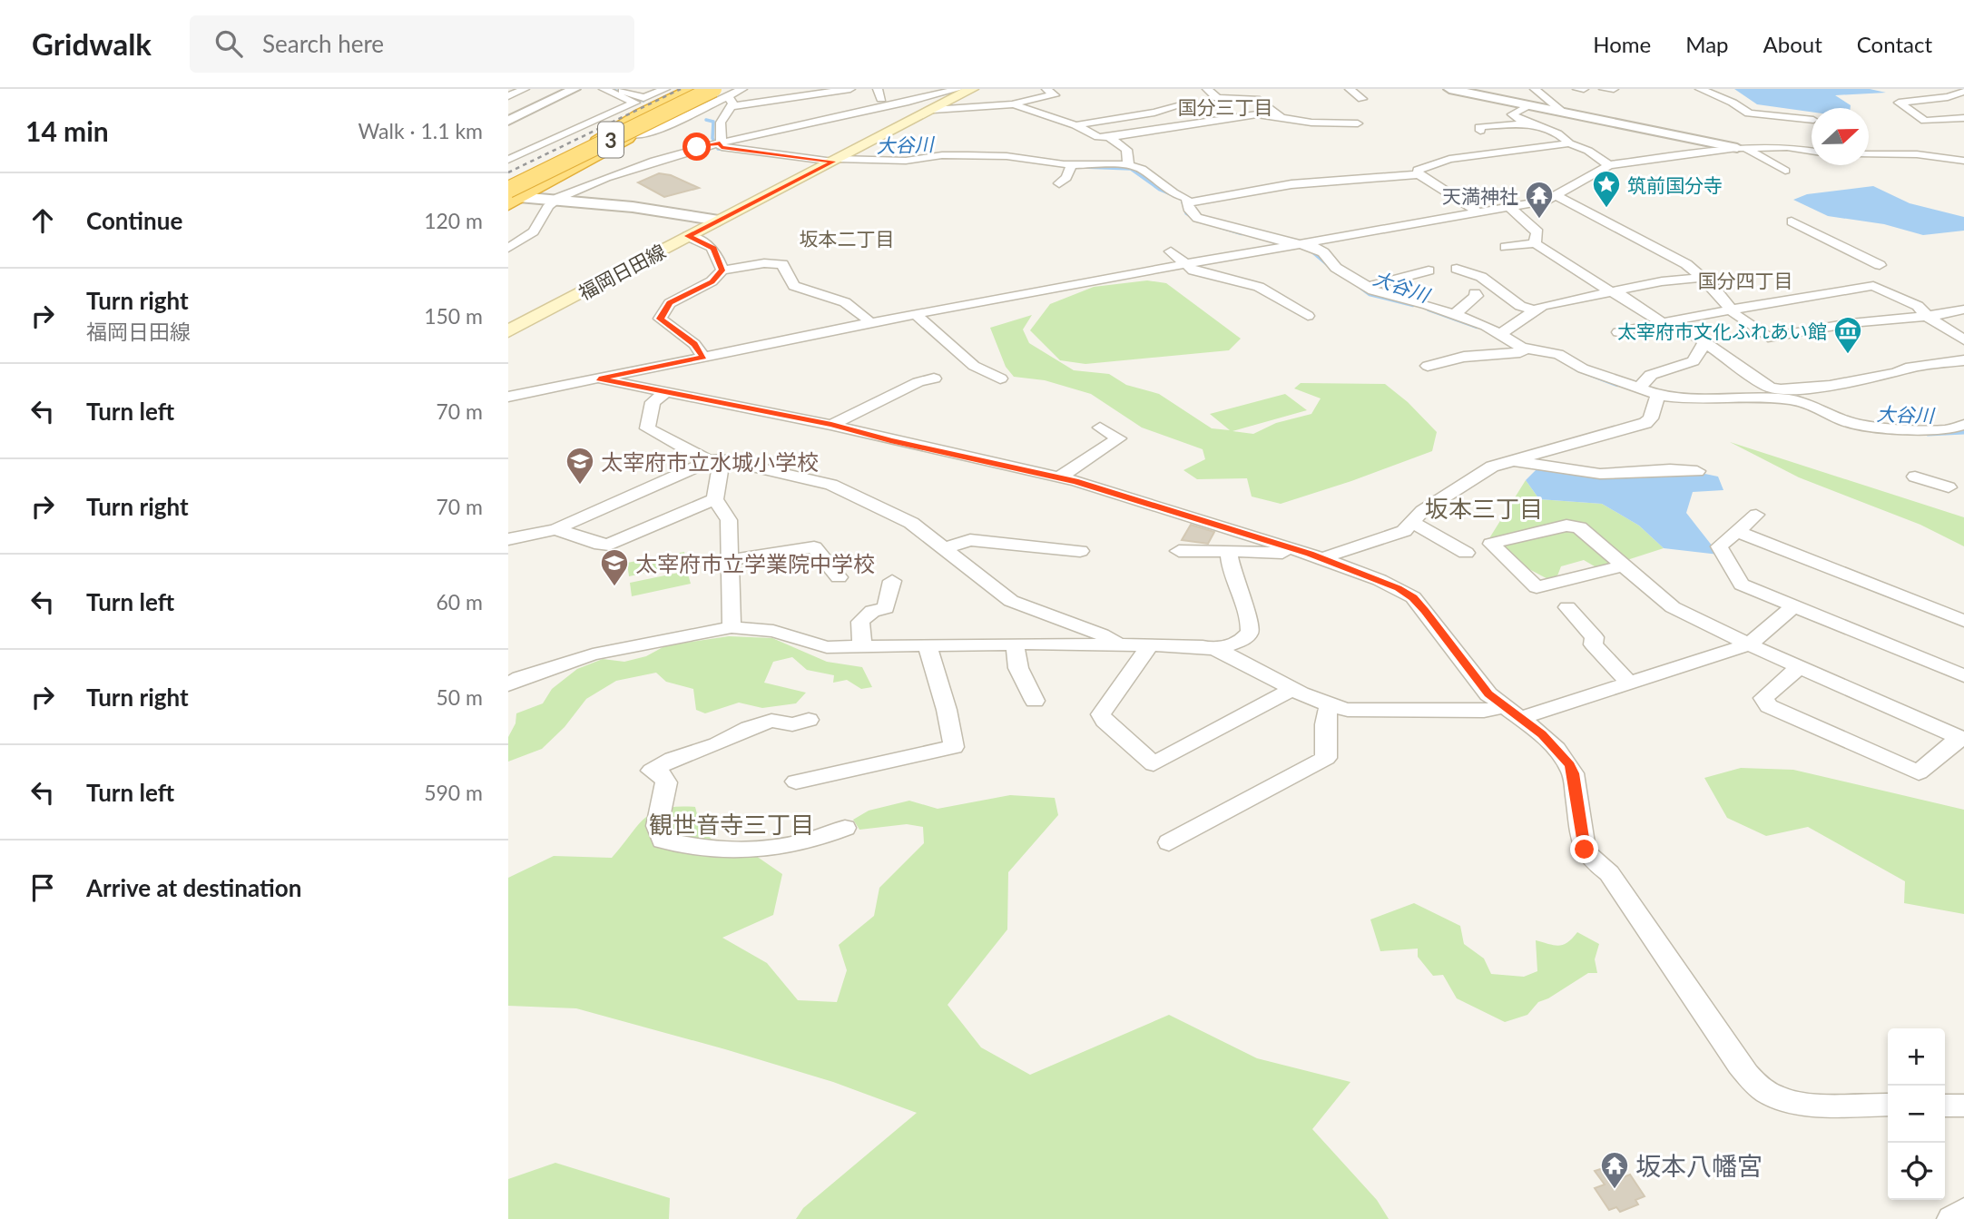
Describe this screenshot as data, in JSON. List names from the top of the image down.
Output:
{
  "streets": {
    "highway": ["3"],
    "main road": ["福岡日田線"]
  },
  "districts": [
    "国分三丁目",
    "坂本二丁目",
    "国分四丁目",
    "坂本三丁目",
    "観世音寺三丁目"
  ],
  "water": ["大谷川"],
  "places": {
    "place": ["筑前国分寺"],
    "temple": ["天満神社", "坂本八幡宮"],
    "museum": ["太宰府市文化ふれあい館"],
    "school or university": ["太宰府市立水城小学校", "太宰府市立学業院中学校"]
  },
  "north": "right",
  "page": {
    "header": "Gridwalk",
    "search": "Search here",
    "nav": [
      "Home",
      "Map",
      "About",
      "Contact"
    ],
    "heading": ["14 min", "Walk · 1.1 km"],
    "list": [
      ["Continue", "120 m"],
      ["Turn right", "福岡日田線", "150 m"],
      ["Turn left", "70 m"],
      ["Turn right", "70 m"],
      ["Turn left", "60 m"],
      ["Turn right", "50 m"],
      ["Turn left", "590 m"],
      "Arrive at destination"
    ],
    "map_buttons": ["+", "−"]
  }
}
